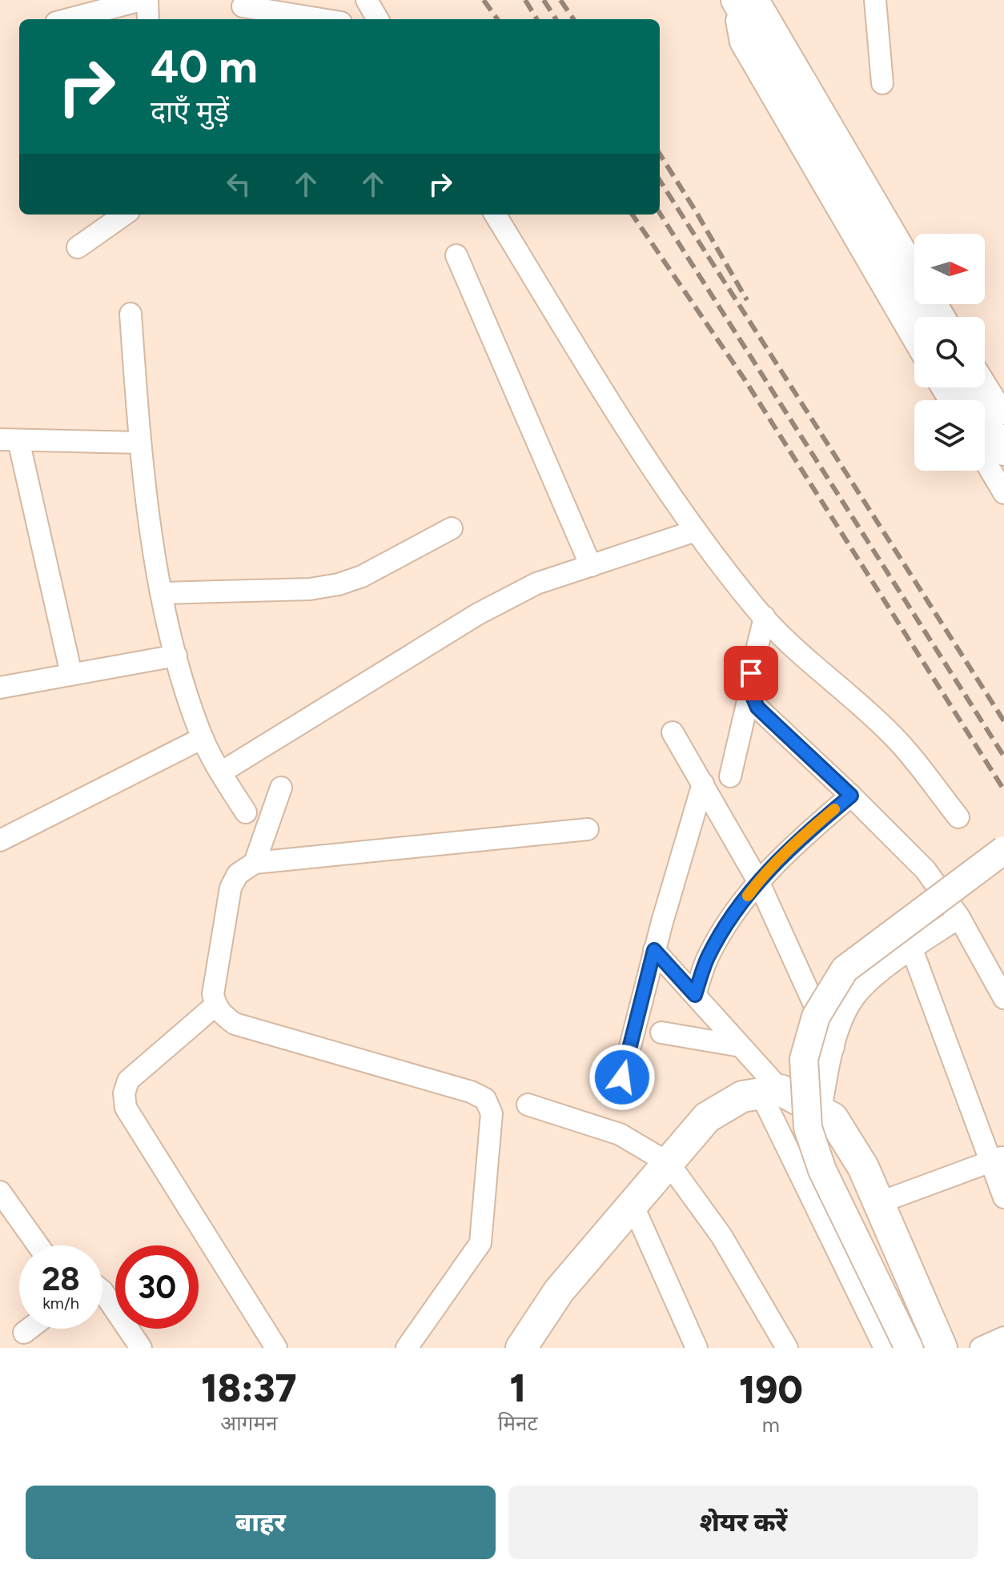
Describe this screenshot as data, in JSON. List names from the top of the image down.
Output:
{
  "north": "right",
  "page": {
    "turn": ["40 m", "दाएँ मुड़ें"],
    "speed": "28 km/h",
    "limit": "30",
    "eta": [
      "18:37",
      "आगमन",
      "1",
      "मिनट",
      "190",
      "m"
    ],
    "buttons": ["बाहर", "शेयर करें"]
  }
}
